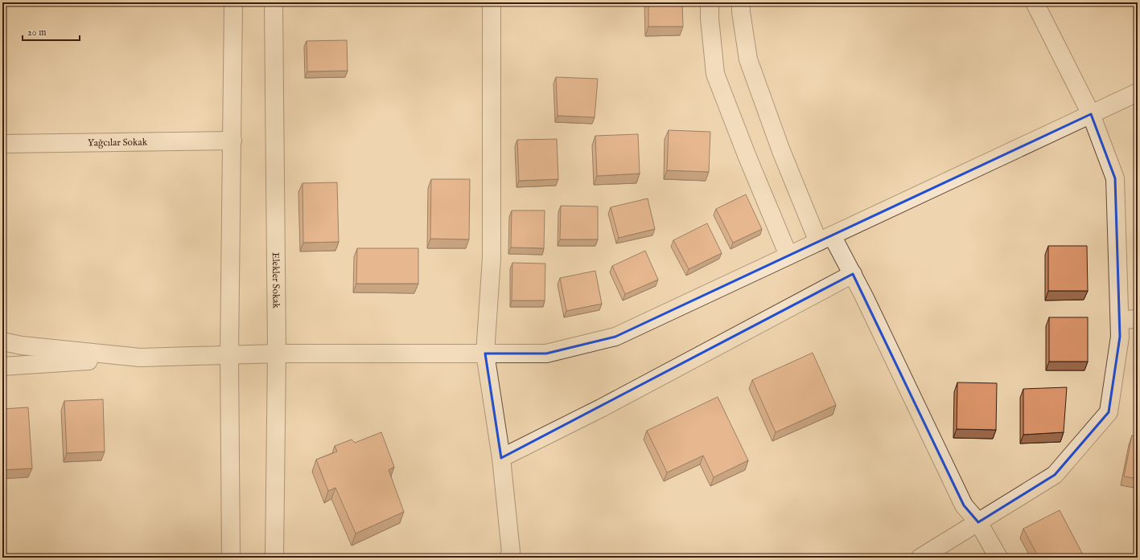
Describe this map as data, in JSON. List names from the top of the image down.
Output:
{
  "streets": {
    "street": ["Yağcılar Sokak", "Elekler Sokak"]
  },
  "scale_bar": "20 m"
}
